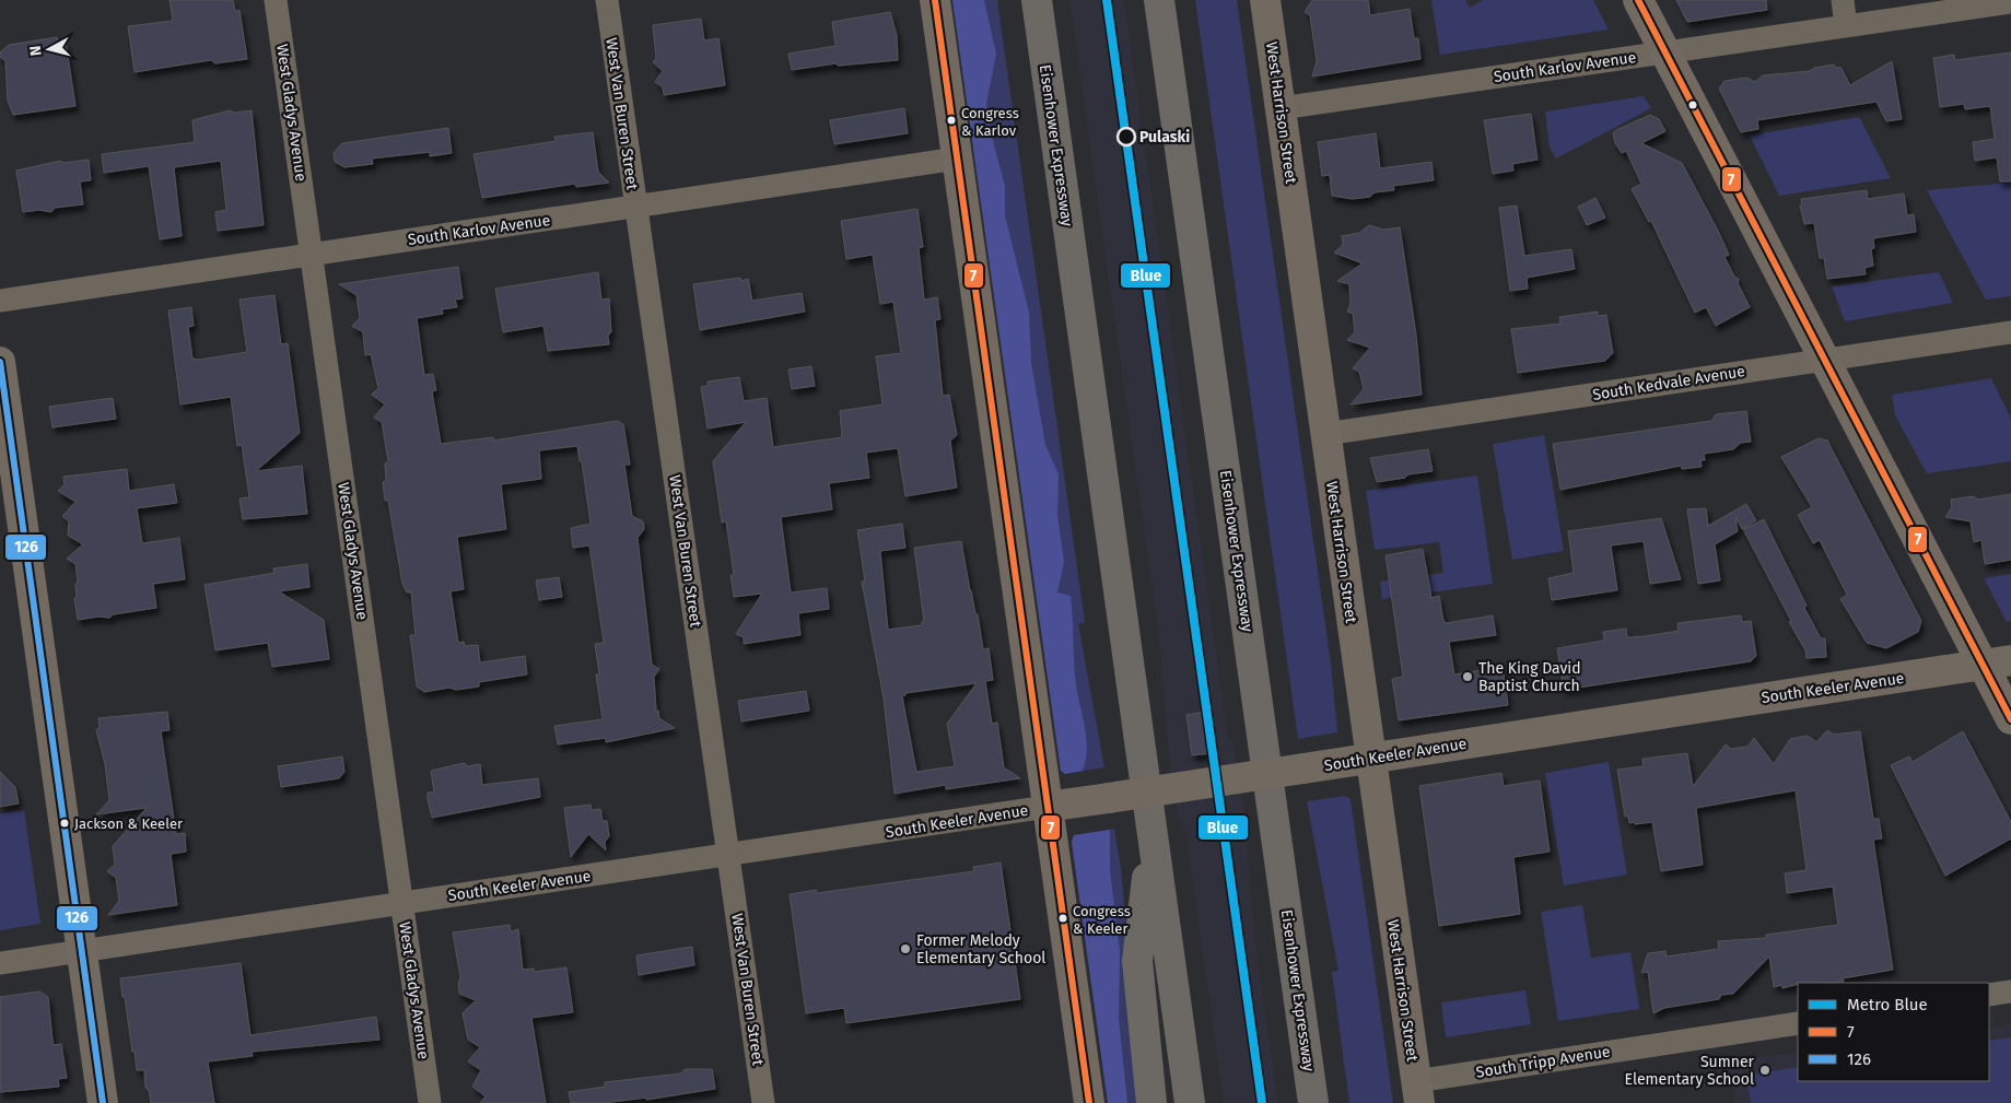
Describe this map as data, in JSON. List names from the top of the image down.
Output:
{
  "streets": {
    "highway": ["Eisenhower Expressway"],
    "street": [
      "South Karlov Avenue",
      "West Gladys Avenue",
      "West Harrison Street",
      "West Van Buren Street",
      "South Kedvale Avenue",
      "South Keeler Avenue",
      "South Tripp Avenue"
    ]
  },
  "crossings": [
    ["South Karlov Avenue", "West Gladys Avenue"],
    ["South Karlov Avenue", "West Harrison Street"],
    ["South Karlov Avenue", "West Van Buren Street"],
    ["West Gladys Avenue", "South Keeler Avenue"],
    ["West Harrison Street", "South Kedvale Avenue"],
    ["West Harrison Street", "South Keeler Avenue"],
    ["West Harrison Street", "South Tripp Avenue"],
    ["West Van Buren Street", "South Keeler Avenue"]
  ],
  "places": [
    "Congress & Karlov",
    "Pulaski",
    "The King David Baptist Church",
    "Jackson & Keeler",
    "Congress & Keeler",
    "Former Melody Elementary School",
    "Sumner Elementary School"
  ],
  "lines": ["metro line Blue", "transit line 7", "transit line 126"],
  "legend": ["Metro Blue", "7", "126"],
  "north": "left"
}
